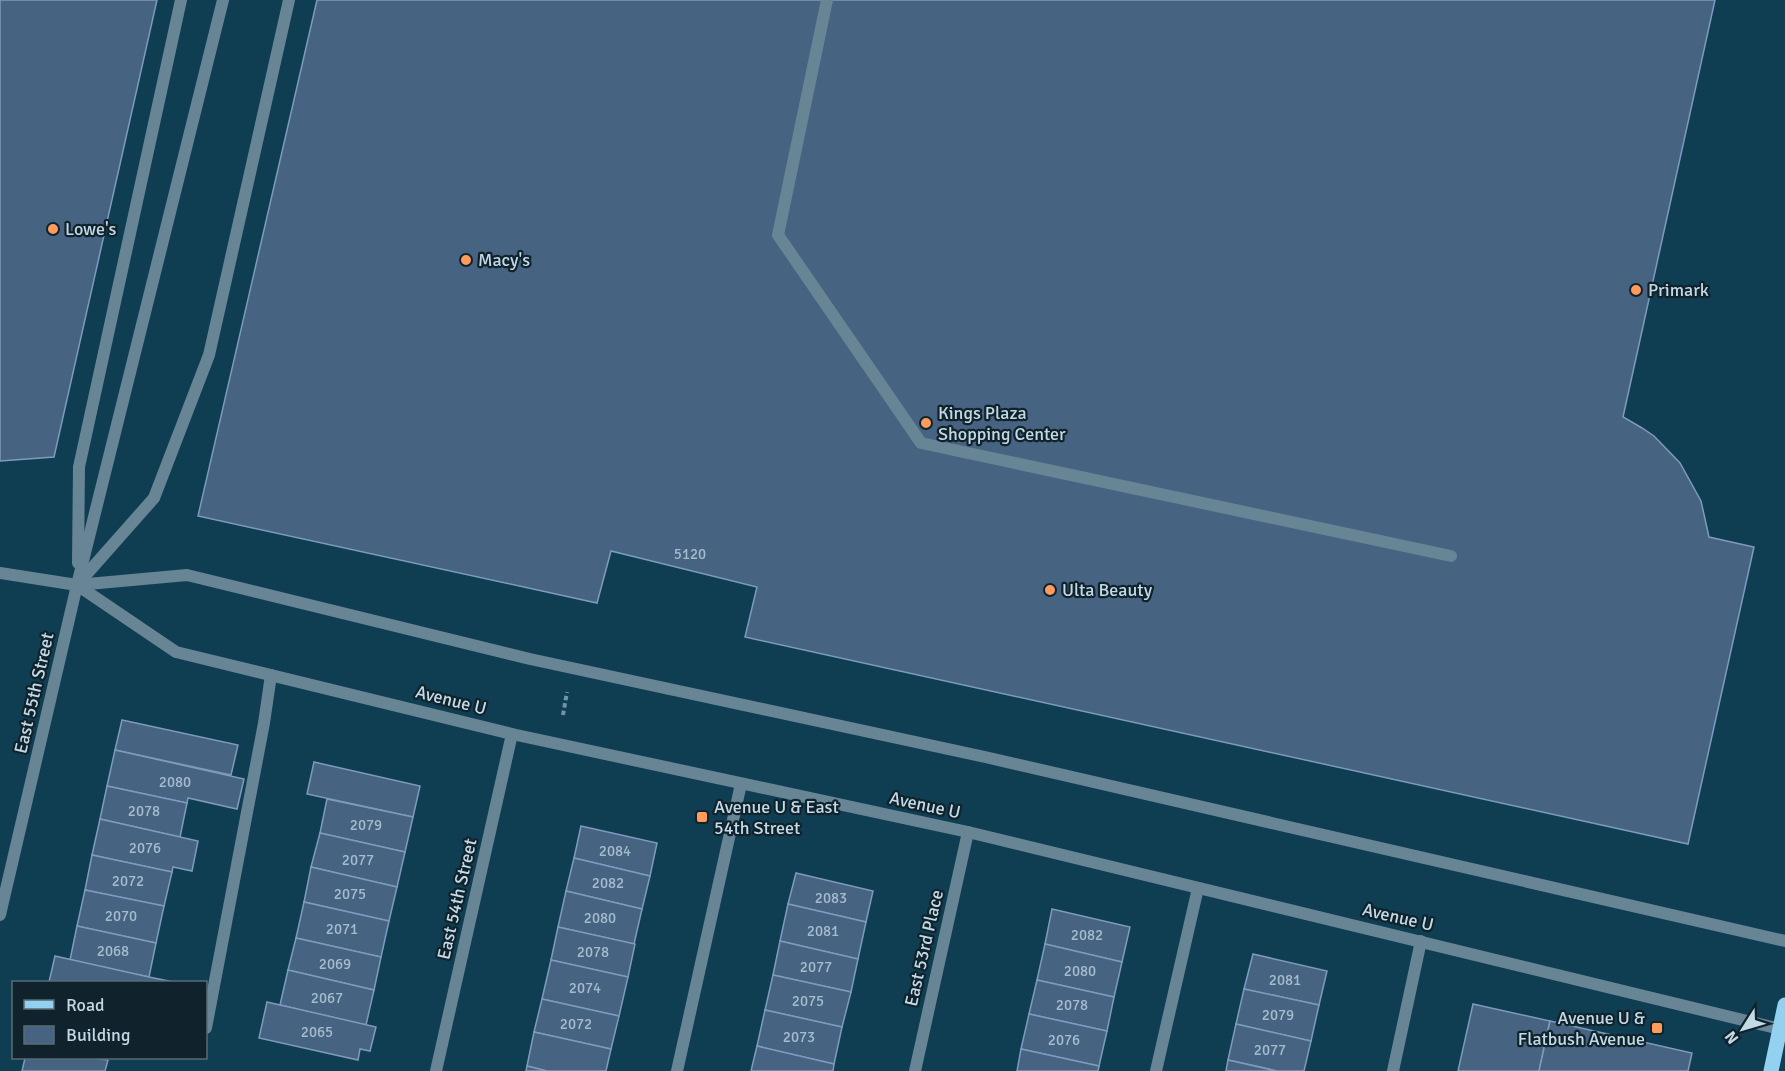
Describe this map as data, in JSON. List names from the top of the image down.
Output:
{
  "streets": {
    "street": [
      "East 55th Street",
      "Avenue U",
      "East 54th Street",
      "East 53rd Place"
    ]
  },
  "crossings": [
    ["East 55th Street", "Avenue U"],
    ["Avenue U", "East 54th Street"],
    ["Avenue U", "East 53rd Place"]
  ],
  "places": {
    "other": [
      "Lowe's",
      "Macy's",
      "Primark",
      "Kings Plaza Shopping Center",
      "Ulta Beauty"
    ],
    "transit": ["Avenue U & East 54th Street", "Avenue U & Flatbush Avenue"]
  },
  "house_numbers": [
    "5120",
    "2080",
    "2078",
    "2079",
    "2076",
    "2084",
    "2077",
    "2072",
    "2082",
    "2075",
    "2083",
    "2070",
    "2080",
    "2071",
    "2081",
    "2082",
    "2068",
    "2078",
    "2069",
    "2077",
    "2080",
    "2081",
    "2074",
    "2067",
    "2075",
    "2078",
    "2079",
    "2072",
    "2065",
    "2073",
    "2076",
    "2077"
  ],
  "legend": ["Road", "Building"],
  "north": "bottom left"
}
